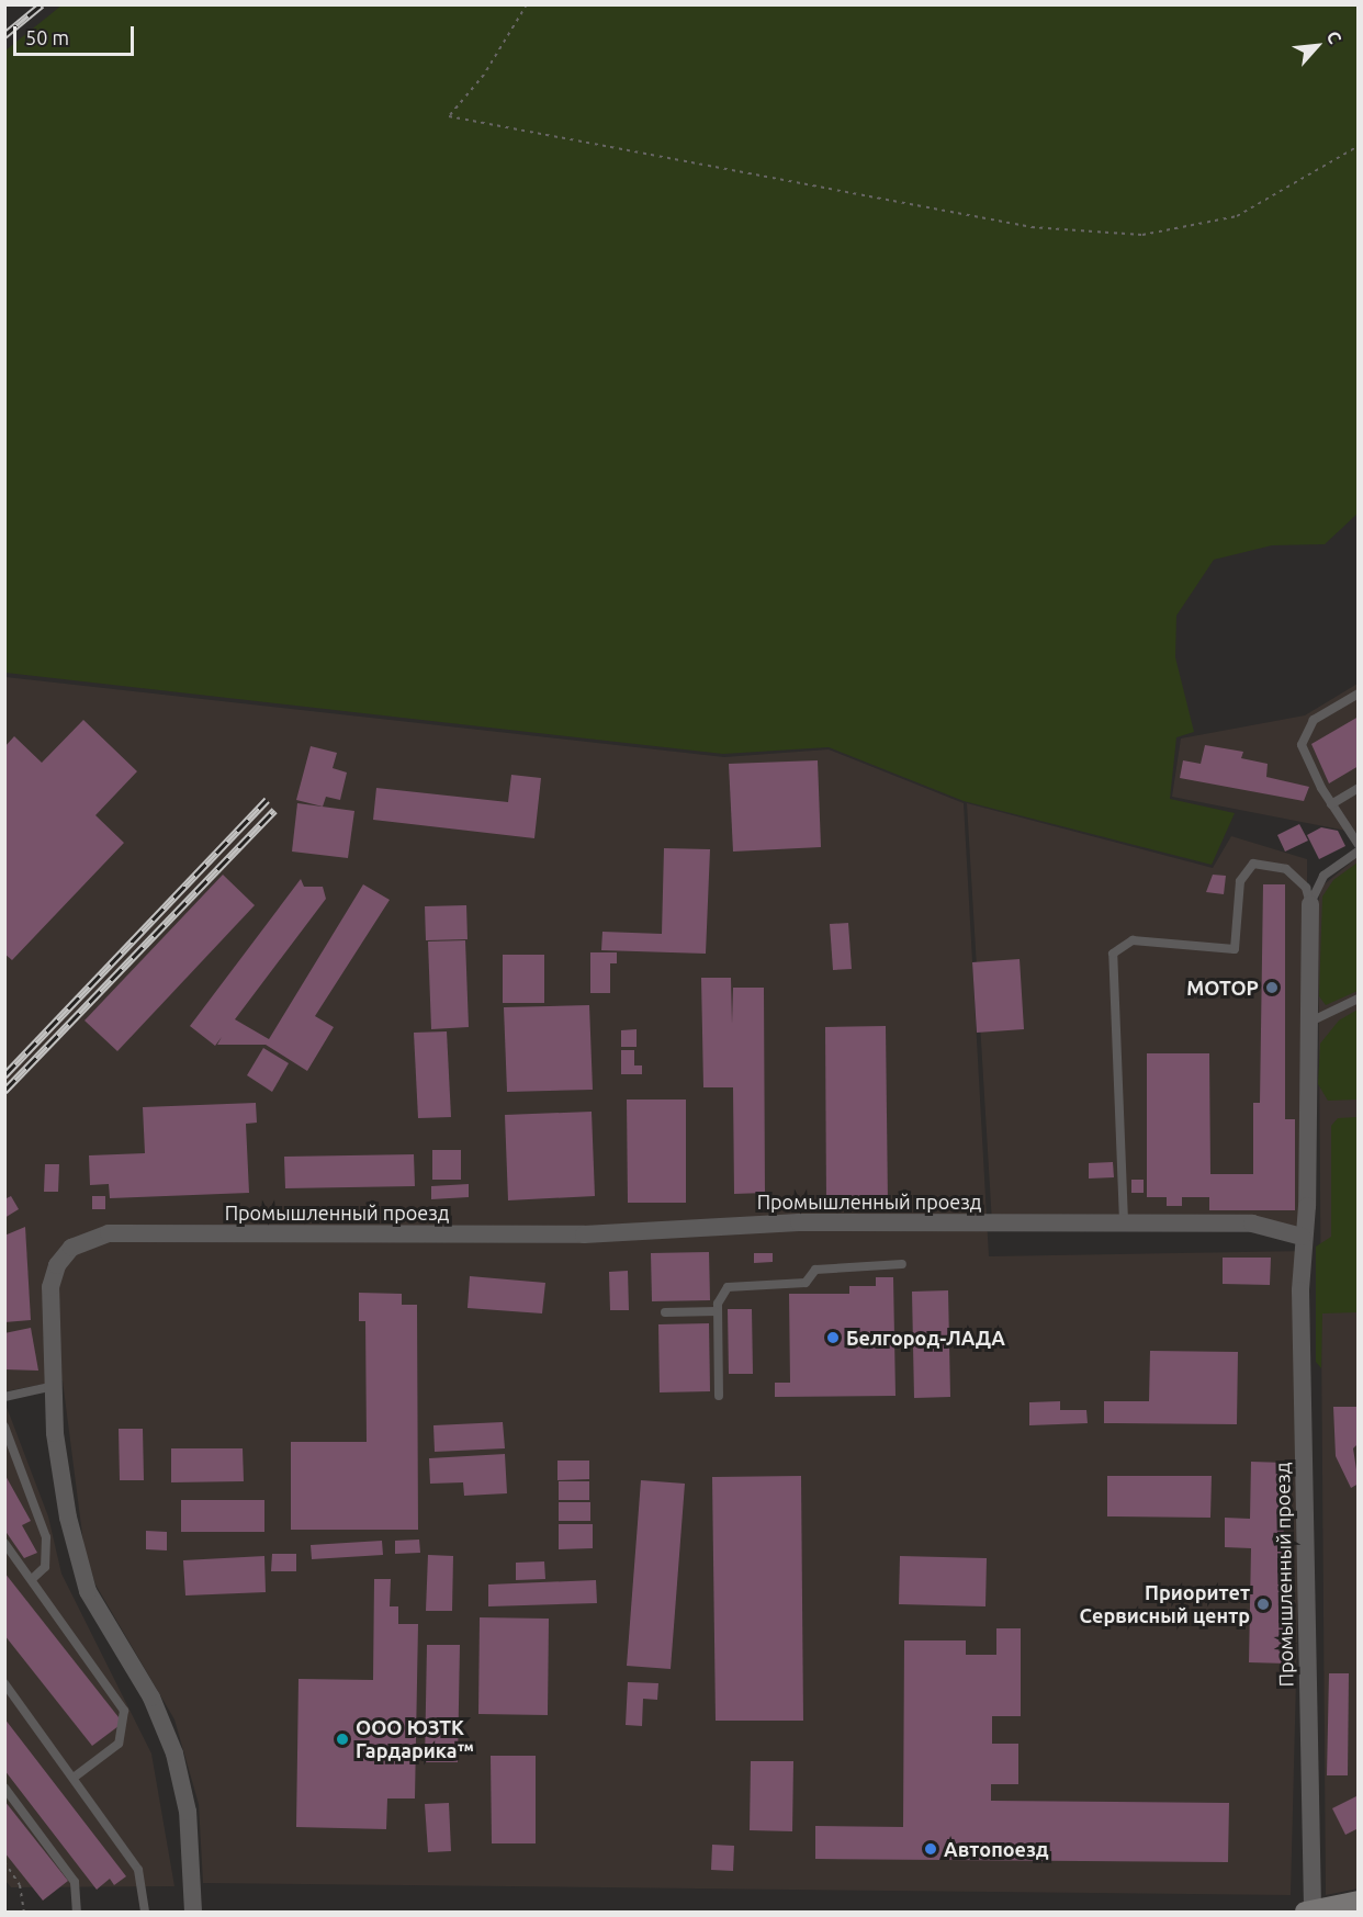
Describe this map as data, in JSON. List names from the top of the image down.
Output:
{
  "streets": {
    "street": ["Промышленный проезд"]
  },
  "places": [
    "МОТОР",
    "Белгород-ЛАДА",
    "Приоритет Сервисный центр",
    "ООО ЮЗТК Гардарика™",
    "Автопоезд"
  ],
  "scale_bar": "50 m",
  "north": "top right"
}
